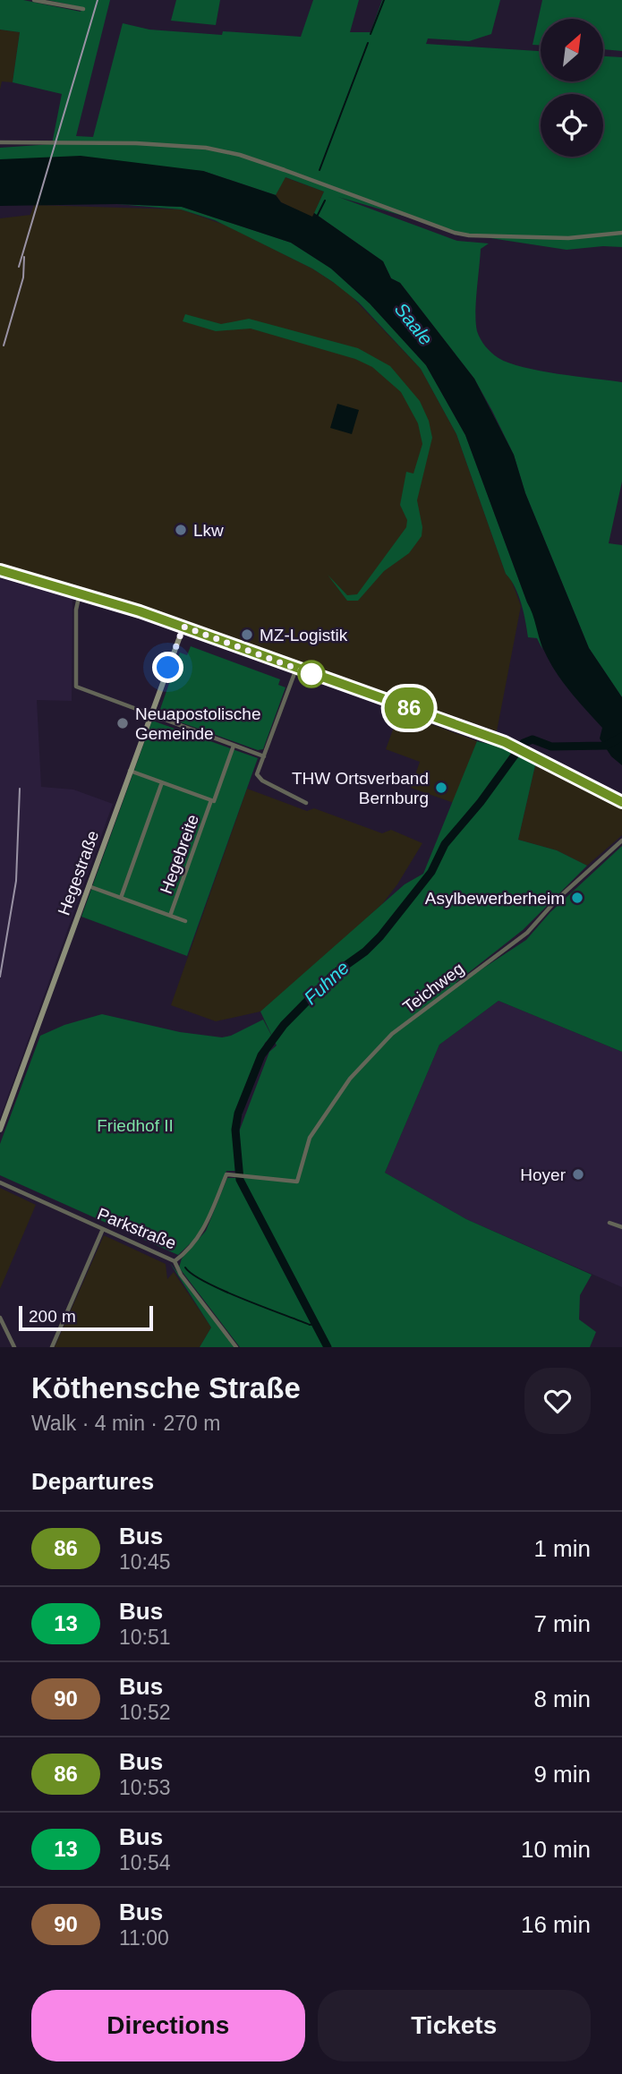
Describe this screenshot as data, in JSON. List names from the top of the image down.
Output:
{
  "streets": {
    "main road": ["Hegestraße"],
    "street": ["Hegebreite", "Teichweg", "Parkstraße"]
  },
  "crossings": [
    ["Hegebreite", "Hegestraße"],
    ["Teichweg", "Parkstraße"]
  ],
  "water": ["Saale", "Fuhne"],
  "parks": ["Friedhof II"],
  "places": [
    "Lkw",
    "MZ-Logistik",
    "Neuapostolische Gemeinde",
    "THW Ortsverband Bernburg",
    "Asylbewerberheim",
    "Hoyer"
  ],
  "lines": ["bus line 86"],
  "scale_bar": "200 m",
  "north": "top right",
  "page": {
    "on_map": "86",
    "scale": "200 m",
    "heading": [
      ["Köthensche Straße", "Walk · 4 min · 270 m"],
      "Departures"
    ],
    "list": [
      {
        "mark": "86",
        "name": "Bus",
        "note": "10:45",
        "value": "1 min"
      },
      {
        "mark": "13",
        "name": "Bus",
        "note": "10:51",
        "value": "7 min"
      },
      {
        "mark": "90",
        "name": "Bus",
        "note": "10:52",
        "value": "8 min"
      },
      {
        "mark": "86",
        "name": "Bus",
        "note": "10:53",
        "value": "9 min"
      },
      {
        "mark": "13",
        "name": "Bus",
        "note": "10:54",
        "value": "10 min"
      },
      {
        "mark": "90",
        "name": "Bus",
        "note": "11:00",
        "value": "16 min"
      }
    ],
    "buttons": ["Directions", "Tickets"]
  }
}
